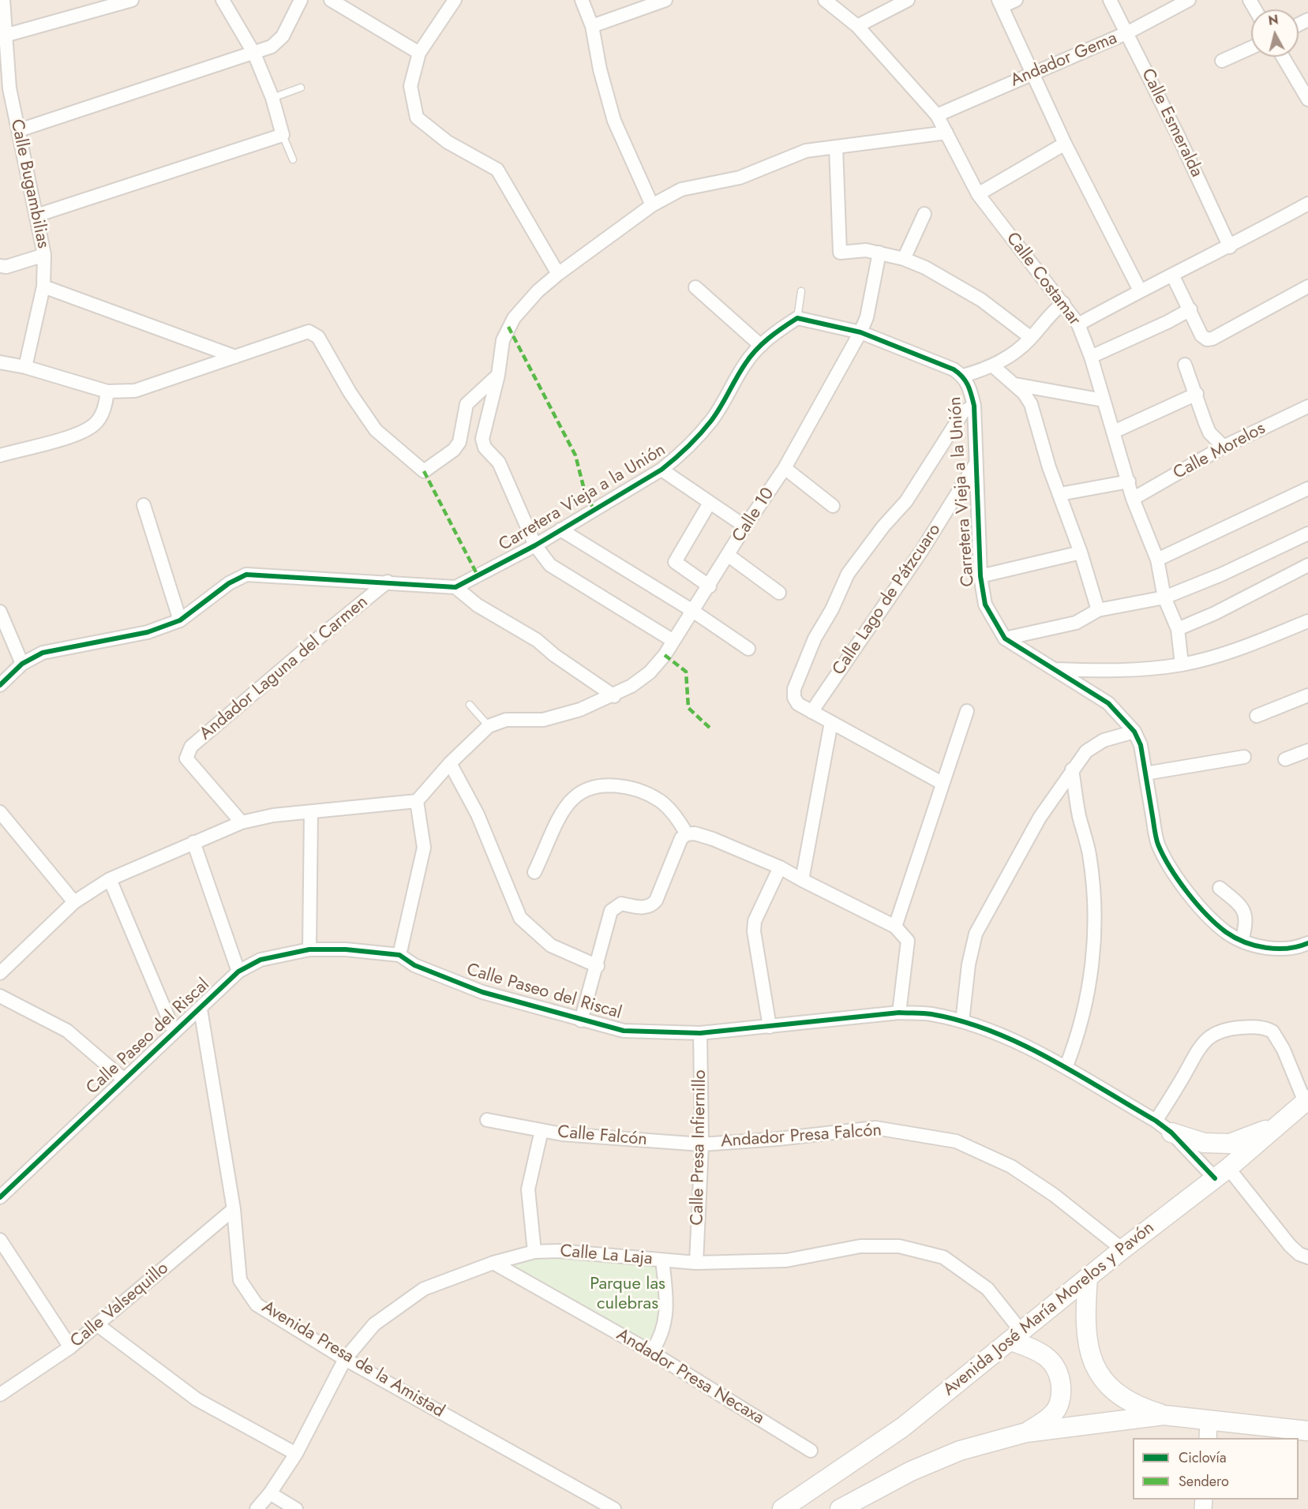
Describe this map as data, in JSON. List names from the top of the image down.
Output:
{
  "streets": {
    "main road": ["Avenida José María Morelos y Pavón"],
    "street": [
      "Andador Gema",
      "Calle Esmeralda",
      "Calle Bugambilias",
      "Calle Costamar",
      "Calle Morelos",
      "Carretera Vieja a la Unión",
      "Calle 10",
      "Calle Lago de Pátzcuaro",
      "Andador Laguna del Carmen",
      "Calle Paseo del Riscal",
      "Calle Falcón",
      "Andador Presa Falcón",
      "Calle Presa Infiernillo",
      "Calle La Laja",
      "Calle Valsequillo",
      "Avenida Presa de la Amistad",
      "Andador Presa Necaxa"
    ]
  },
  "crossings": [
    ["Andador Gema", "Calle Esmeralda"],
    ["Andador Gema", "Calle Costamar"],
    ["Calle Costamar", "Calle Morelos"],
    ["Carretera Vieja a la Unión", "Calle 10"],
    ["Carretera Vieja a la Unión", "Calle Lago de Pátzcuaro"],
    ["Calle Paseo del Riscal", "Calle Presa Infiernillo"],
    ["Calle Paseo del Riscal", "Avenida José María Morelos y Pavón"],
    ["Calle Paseo del Riscal", "Avenida Presa de la Amistad"],
    ["Calle Falcón", "Andador Presa Falcón"],
    ["Calle Falcón", "Calle Presa Infiernillo"],
    ["Calle Falcón", "Calle La Laja"],
    ["Andador Presa Falcón", "Calle Presa Infiernillo"],
    ["Andador Presa Falcón", "Avenida José María Morelos y Pavón"],
    ["Calle Presa Infiernillo", "Calle La Laja"],
    ["Calle La Laja", "Avenida José María Morelos y Pavón"],
    ["Calle La Laja", "Avenida Presa de la Amistad"],
    ["Calle La Laja", "Andador Presa Necaxa"],
    ["Calle Valsequillo", "Avenida Presa de la Amistad"]
  ],
  "parks": ["Parque las culebras"],
  "legend": ["Ciclovía", "Sendero"],
  "north": "top"
}
